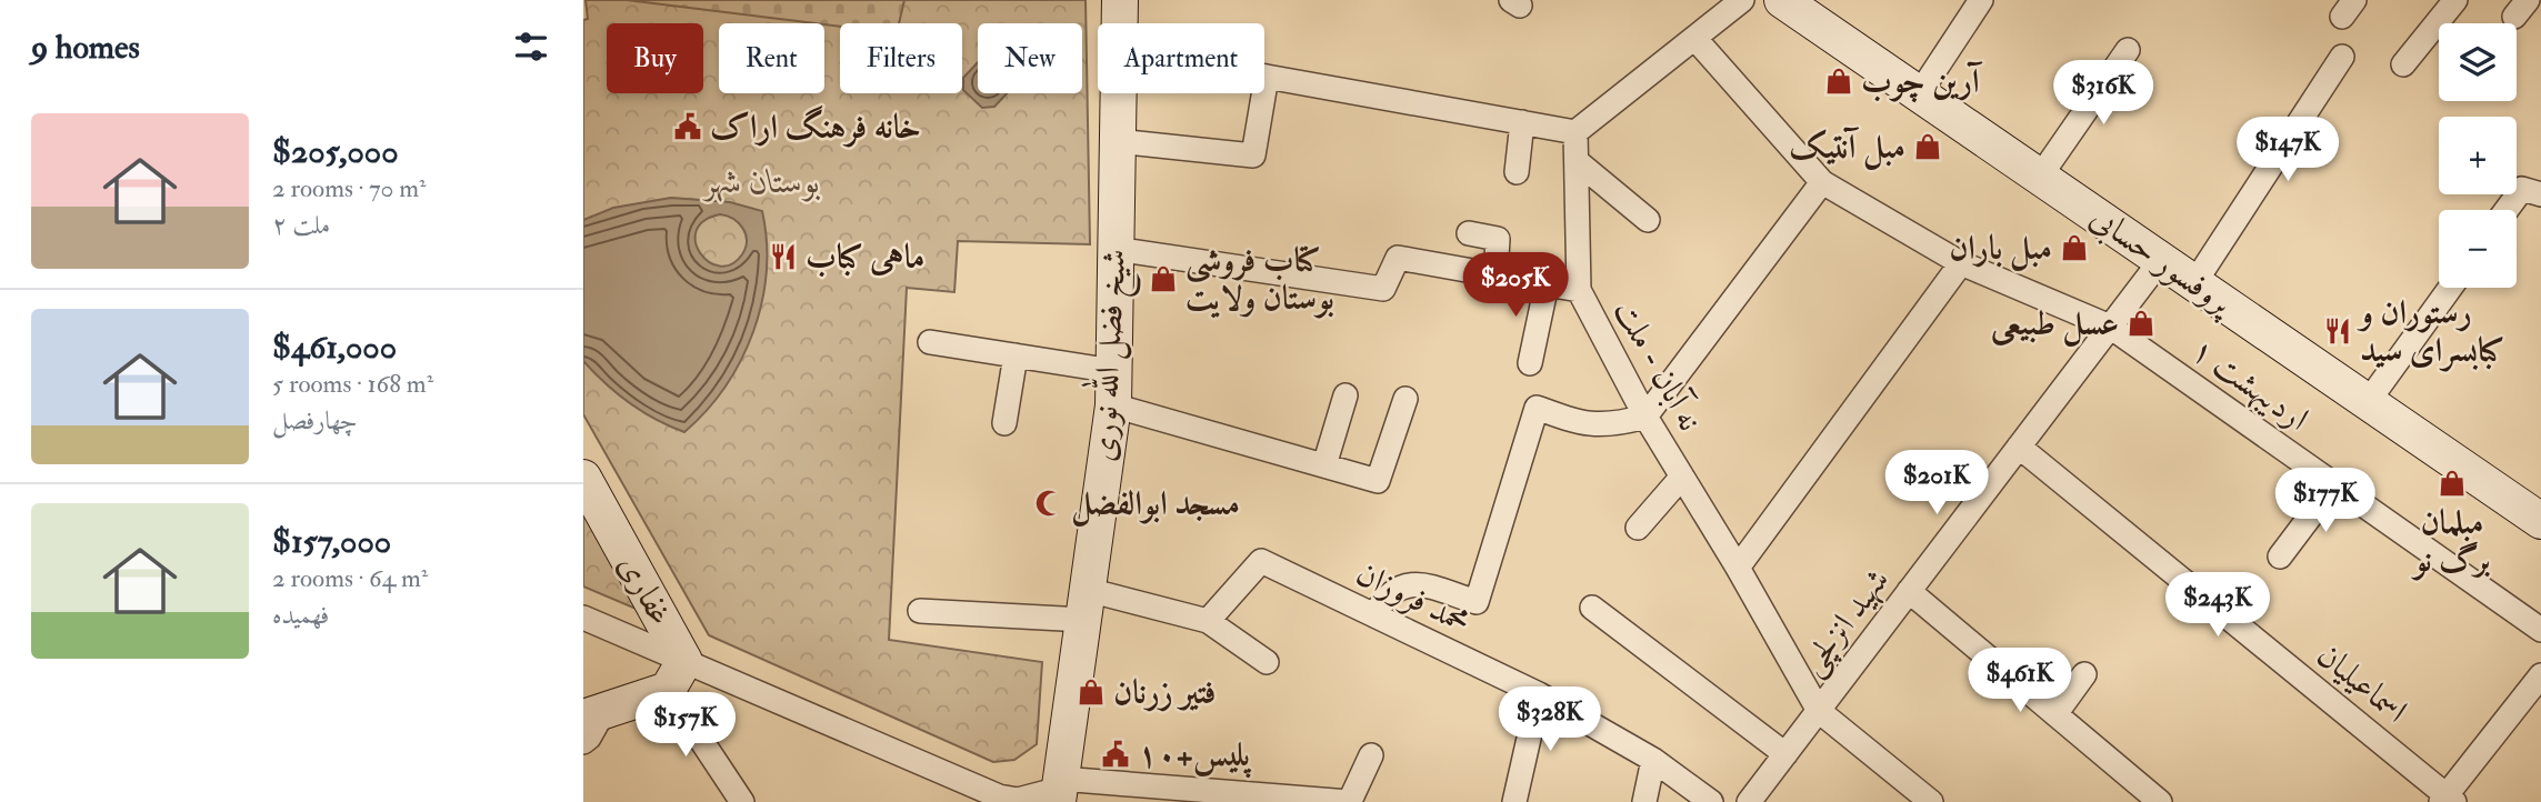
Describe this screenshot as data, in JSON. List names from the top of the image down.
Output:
{
  "streets": {
    "street": [
      "پروفسور حسابی",
      "شیخ فضل الله نوری",
      "نه آبان - ملت",
      "اردیبهشت ۱",
      "غفاری",
      "محمد فروزان",
      "شهید انزلچی",
      "اسماعیلیان"
    ]
  },
  "crossings": [
    ["پروفسور حسابی", "شهید انزلچی"],
    ["نه آبان - ملت", "شهید انزلچی"],
    ["اردیبهشت ۱", "شهید انزلچی"],
    ["شهید انزلچی", "اسماعیلیان"]
  ],
  "parks": ["بوستان شهر"],
  "places": {
    "shop": [
      "آرین چوب",
      "مبل آنتیک",
      "مبل باران",
      "کتاب فروشی بوستان ولایت",
      "عسل طبیعی",
      "مبلمان برگ نو",
      "فتیر زرنان"
    ],
    "public building": ["خانه فرهنگ اراک", "پلیس+۱۰"],
    "restaurant": ["ماهی کباب", "رستوران و کبابسرای سید"],
    "mosque": ["مسجد ابوالفضل"]
  },
  "page": {
    "heading": "9 homes",
    "map_buttons": ["+", "−"],
    "chip": [
      "Buy",
      "Rent",
      "Filters",
      "New",
      "Apartment"
    ],
    "price": [
      "$316K",
      "$147K",
      "$205K",
      "$201K",
      "$177K",
      "$243K",
      "$461K",
      "$328K",
      "$157K"
    ],
    "list": [
      {
        "name": "$205,000",
        "note": "2 rooms · 70 m² · ملت ۲"
      },
      {
        "name": "$461,000",
        "note": "5 rooms · 168 m² · چهارفصل"
      },
      {
        "name": "$157,000",
        "note": "2 rooms · 64 m² · فهمیده"
      }
    ]
  }
}
